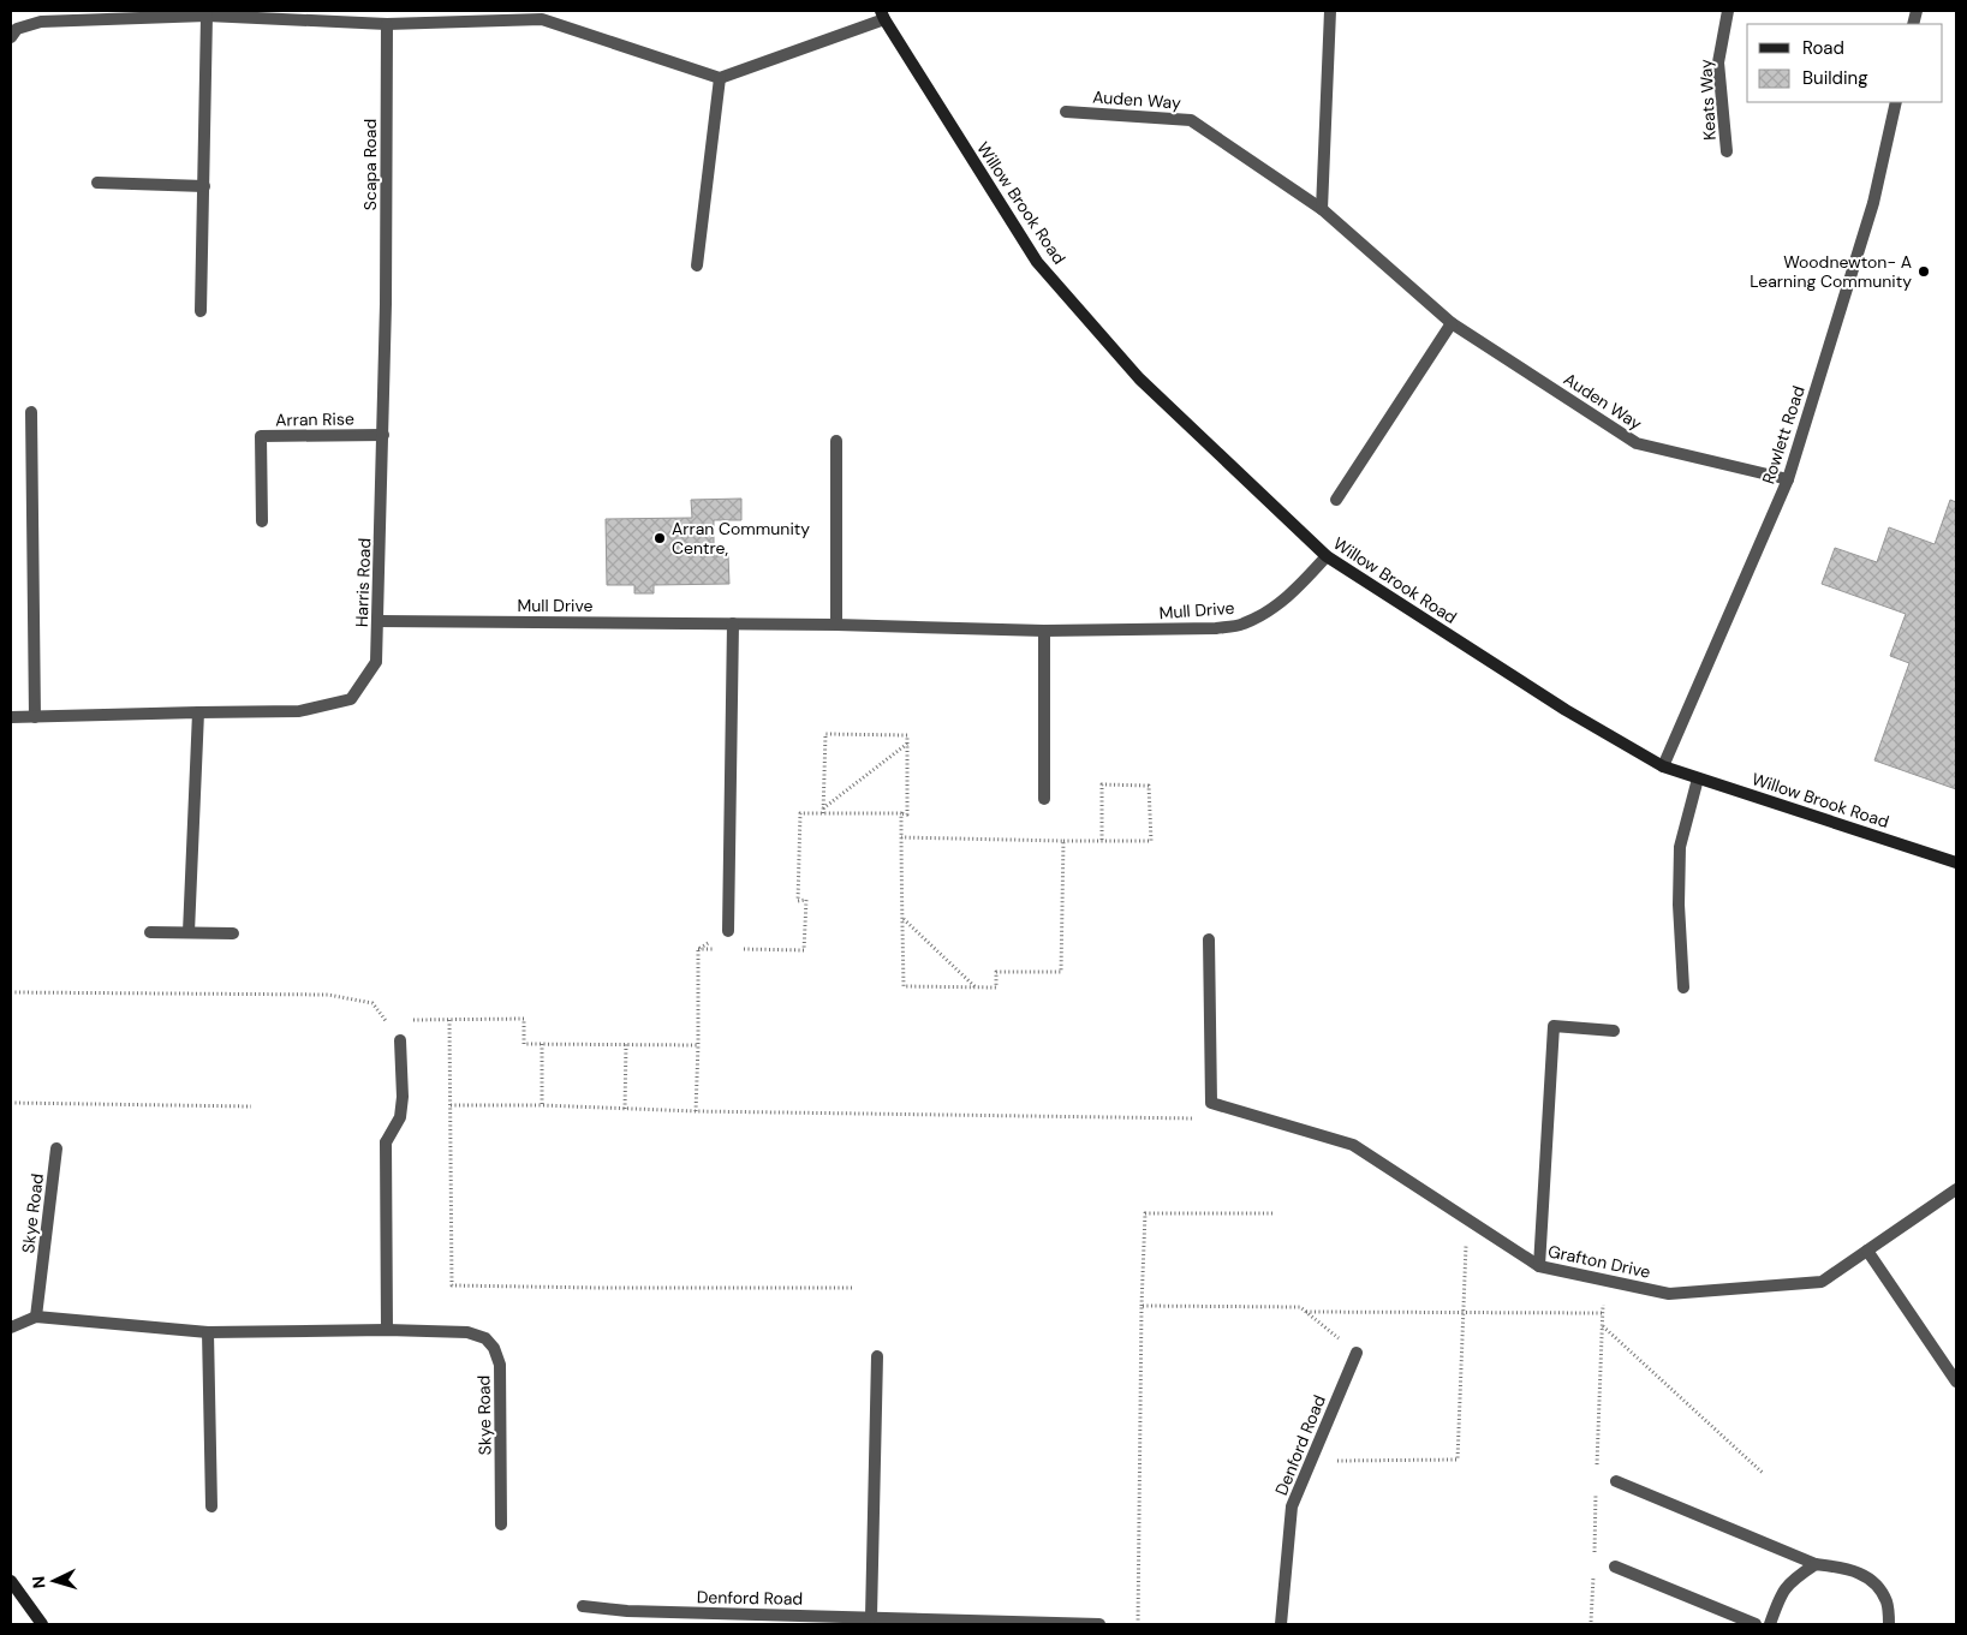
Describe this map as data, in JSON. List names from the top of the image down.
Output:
{
  "streets": {
    "street": [
      "Auden Way",
      "Keats Way",
      "Scapa Road",
      "Willow Brook Road",
      "Arran Rise",
      "Rowlett Road",
      "Harris Road",
      "Mull Drive",
      "Skye Road",
      "Grafton Drive",
      "Denford Road"
    ]
  },
  "crossings": [
    ["Auden Way", "Rowlett Road"],
    ["Scapa Road", "Harris Road"],
    ["Willow Brook Road", "Rowlett Road"],
    ["Willow Brook Road", "Mull Drive"],
    ["Arran Rise", "Harris Road"],
    ["Harris Road", "Mull Drive"]
  ],
  "places": ["Woodnewton- A Learning Community", "Arran Community Centre,"],
  "legend": ["Road", "Building"],
  "north": "left"
}
